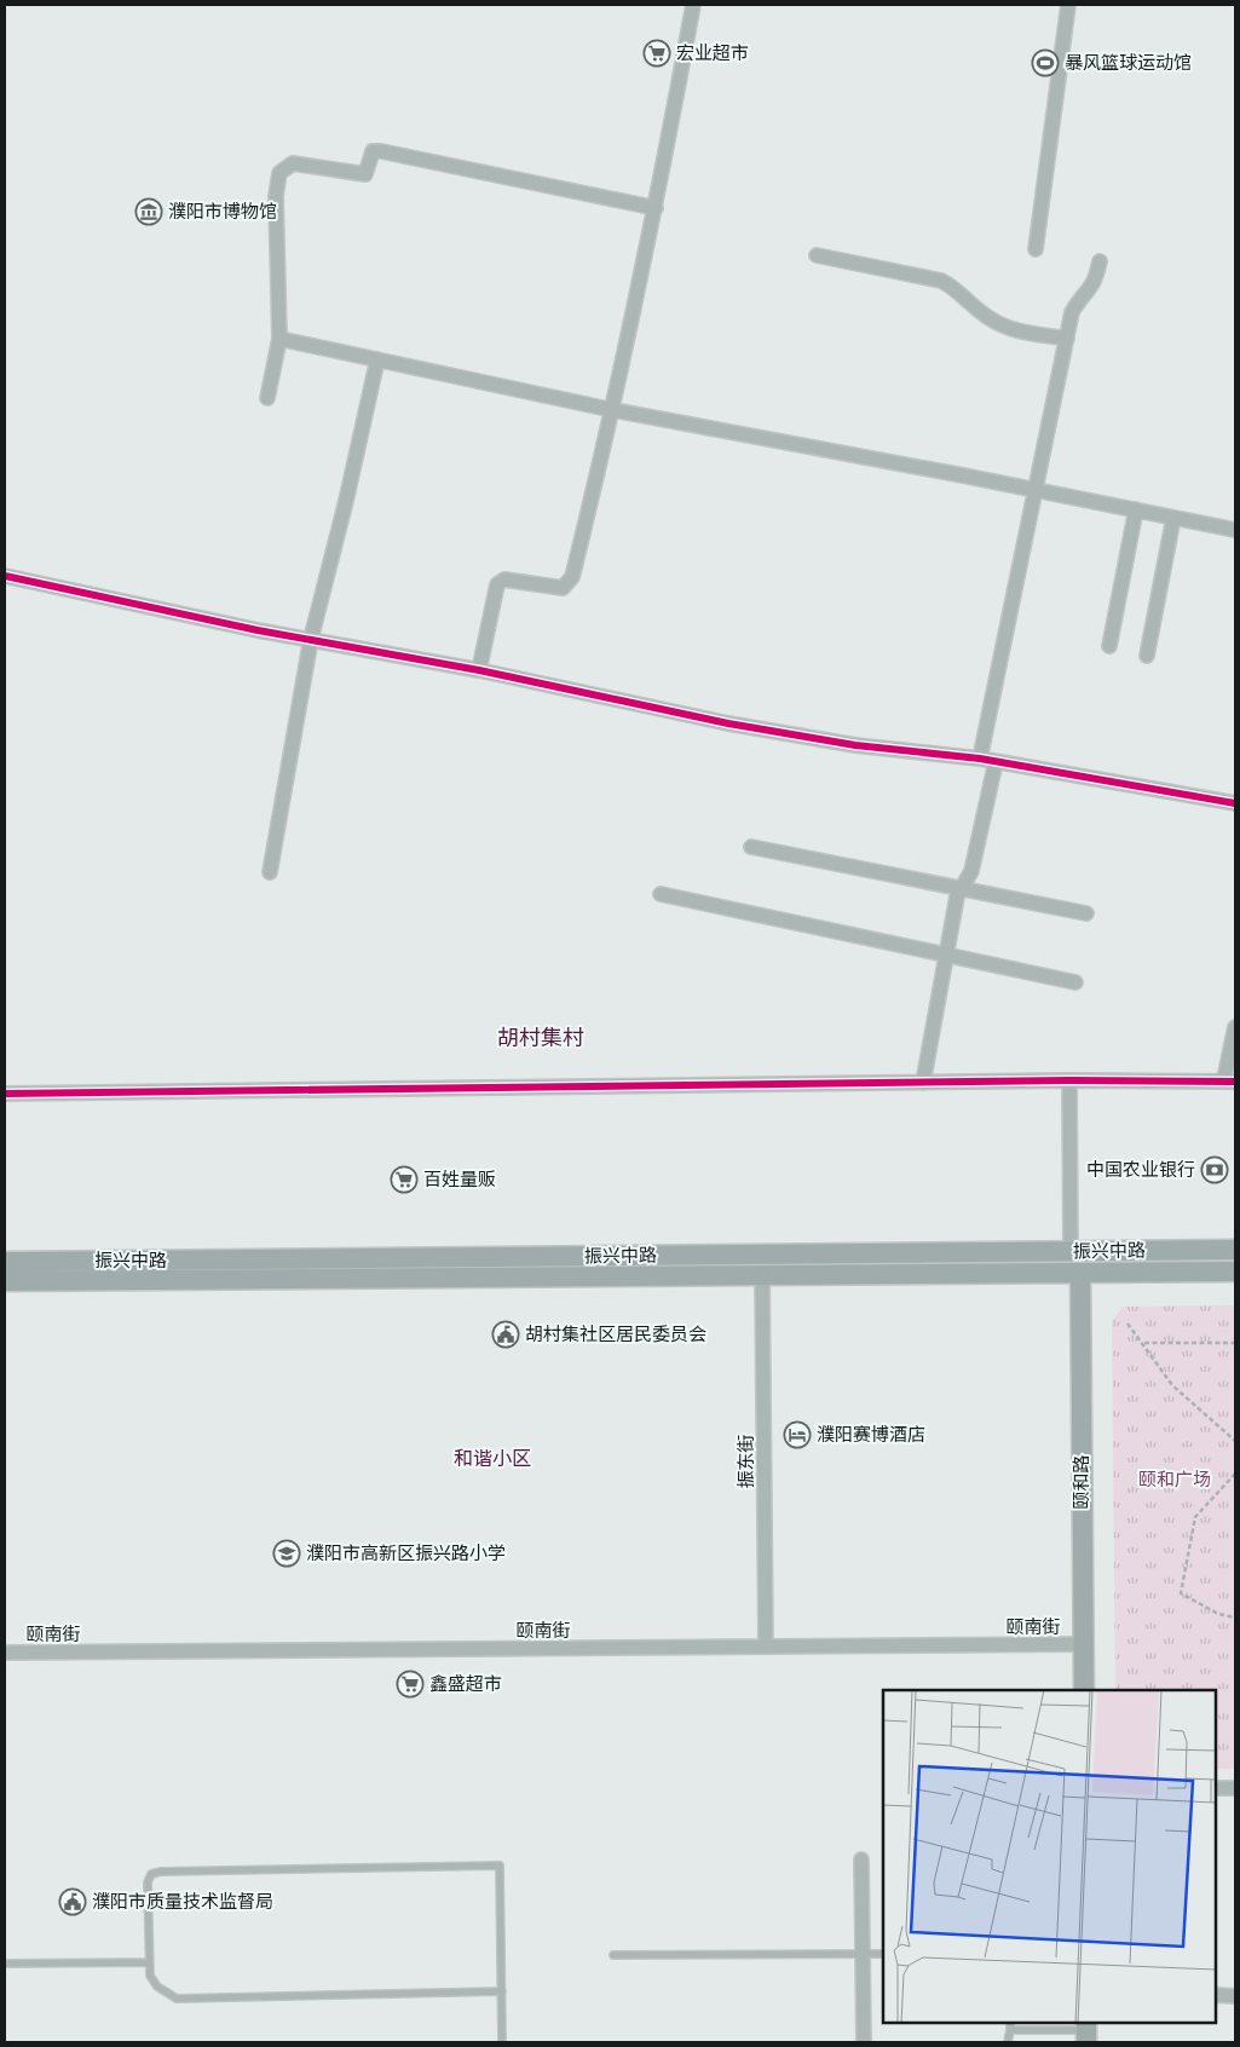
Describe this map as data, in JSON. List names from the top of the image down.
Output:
{
  "streets": {
    "street": [
      "振兴中路",
      "振东街",
      "颐和路",
      "颐南街"
    ]
  },
  "crossings": [
    ["振兴中路", "振东街"],
    ["振兴中路", "颐和路"],
    ["振东街", "颐南街"],
    ["颐和路", "颐南街"]
  ],
  "districts": ["胡村集村", "和谐小区"],
  "parks": ["颐和广场"],
  "places": {
    "supermarket": ["宏业超市", "百姓量贩", "鑫盛超市"],
    "sports": ["暴风篮球运动馆"],
    "museum": ["濮阳市博物馆"],
    "bank": ["中国农业银行"],
    "public building": ["胡村集社区居民委员会", "濮阳市质量技术监督局"],
    "hotel": ["濮阳赛博酒店"],
    "school or university": ["濮阳市高新区振兴路小学"]
  }
}
